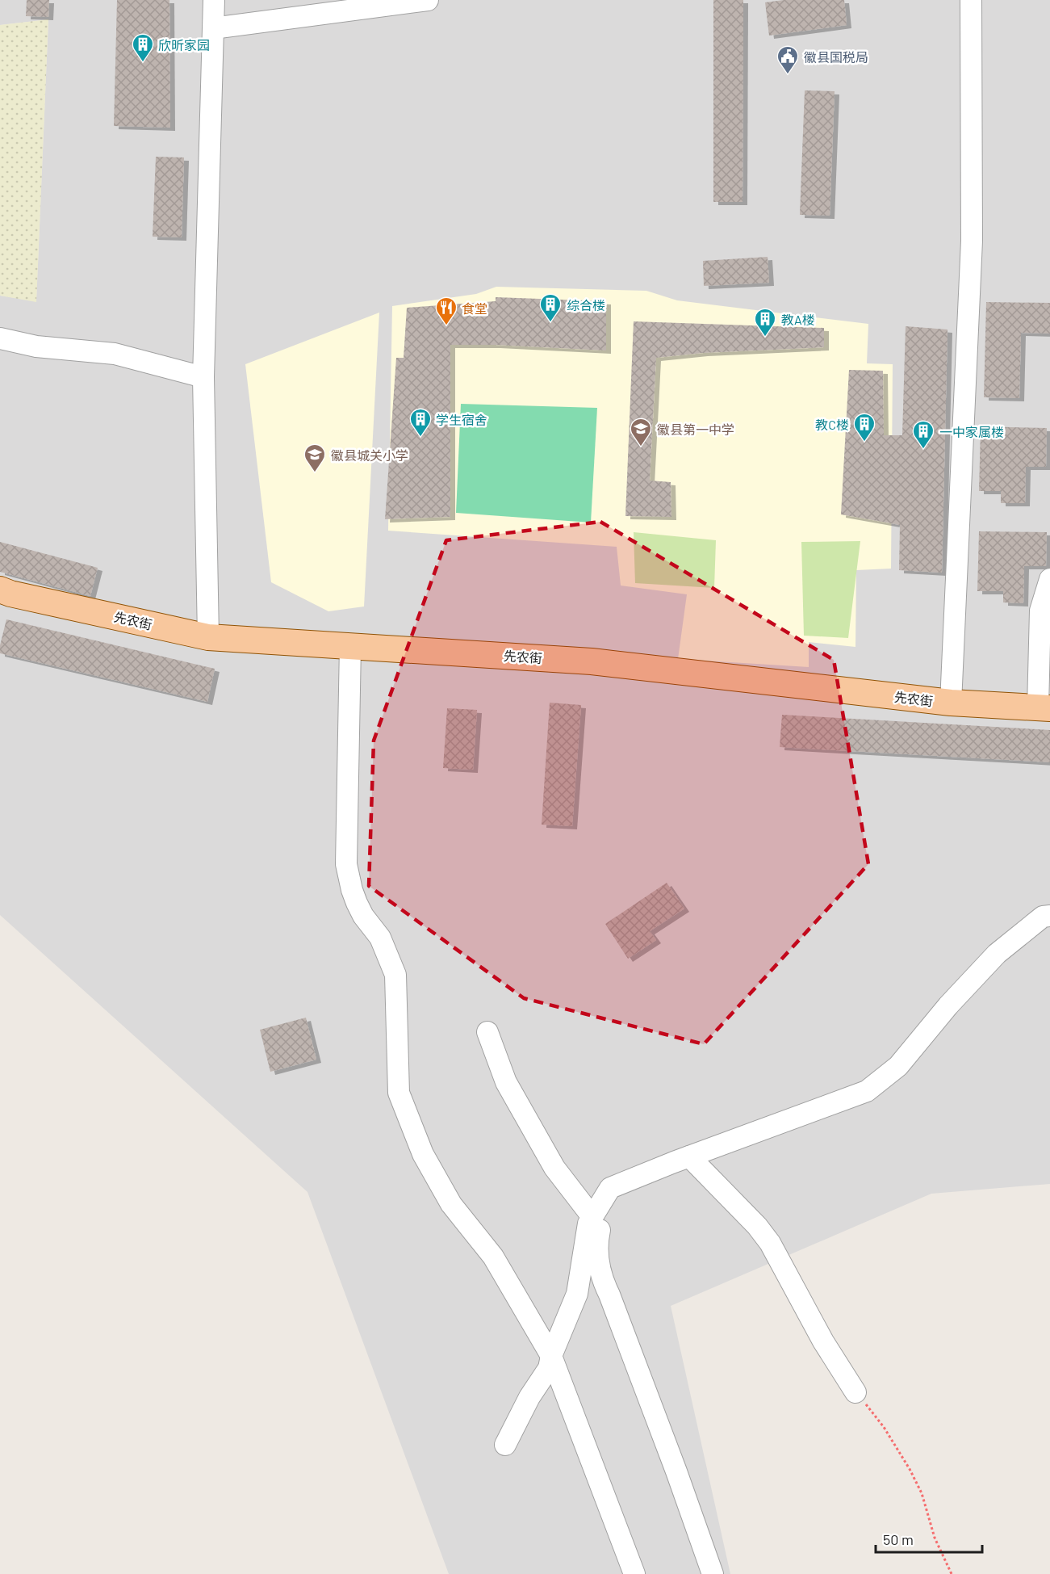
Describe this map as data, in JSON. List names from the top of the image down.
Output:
{
  "streets": {
    "main road": ["先农街"]
  },
  "places": {
    "building": [
      "欣昕家园",
      "综合楼",
      "教A楼",
      "学生宿舍",
      "教C楼",
      "一中家属楼"
    ],
    "public building": ["徽县国税局"],
    "restaurant": ["食堂"],
    "school or university": ["徽县第一中学", "徽县城关小学"]
  },
  "scale_bar": "50 m"
}
